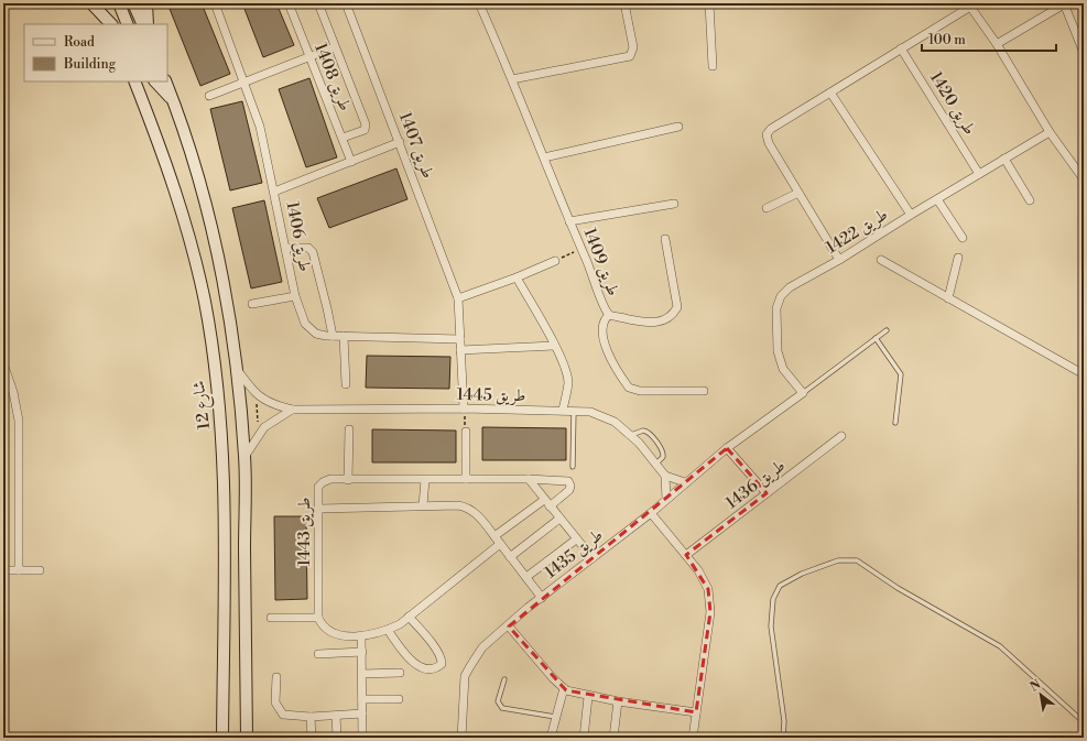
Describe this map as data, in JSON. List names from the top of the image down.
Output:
{
  "streets": {
    "street": [
      "طريق 1408",
      "طريق 1420",
      "طريق 1407",
      "طريق 1422",
      "طريق 1406",
      "طريق 1409",
      "طريق 1445",
      "شارع 12",
      "طريق 1436",
      "طريق 1443",
      "طريق 1435"
    ]
  },
  "crossings": [
    ["طريق 1420", "طريق 1422"],
    ["طريق 1407", "طريق 1406"],
    ["طريق 1407", "طريق 1445"],
    ["طريق 1422", "طريق 1435"]
  ],
  "legend": ["Road", "Building"],
  "scale_bar": "100 m",
  "north": "top left"
}
